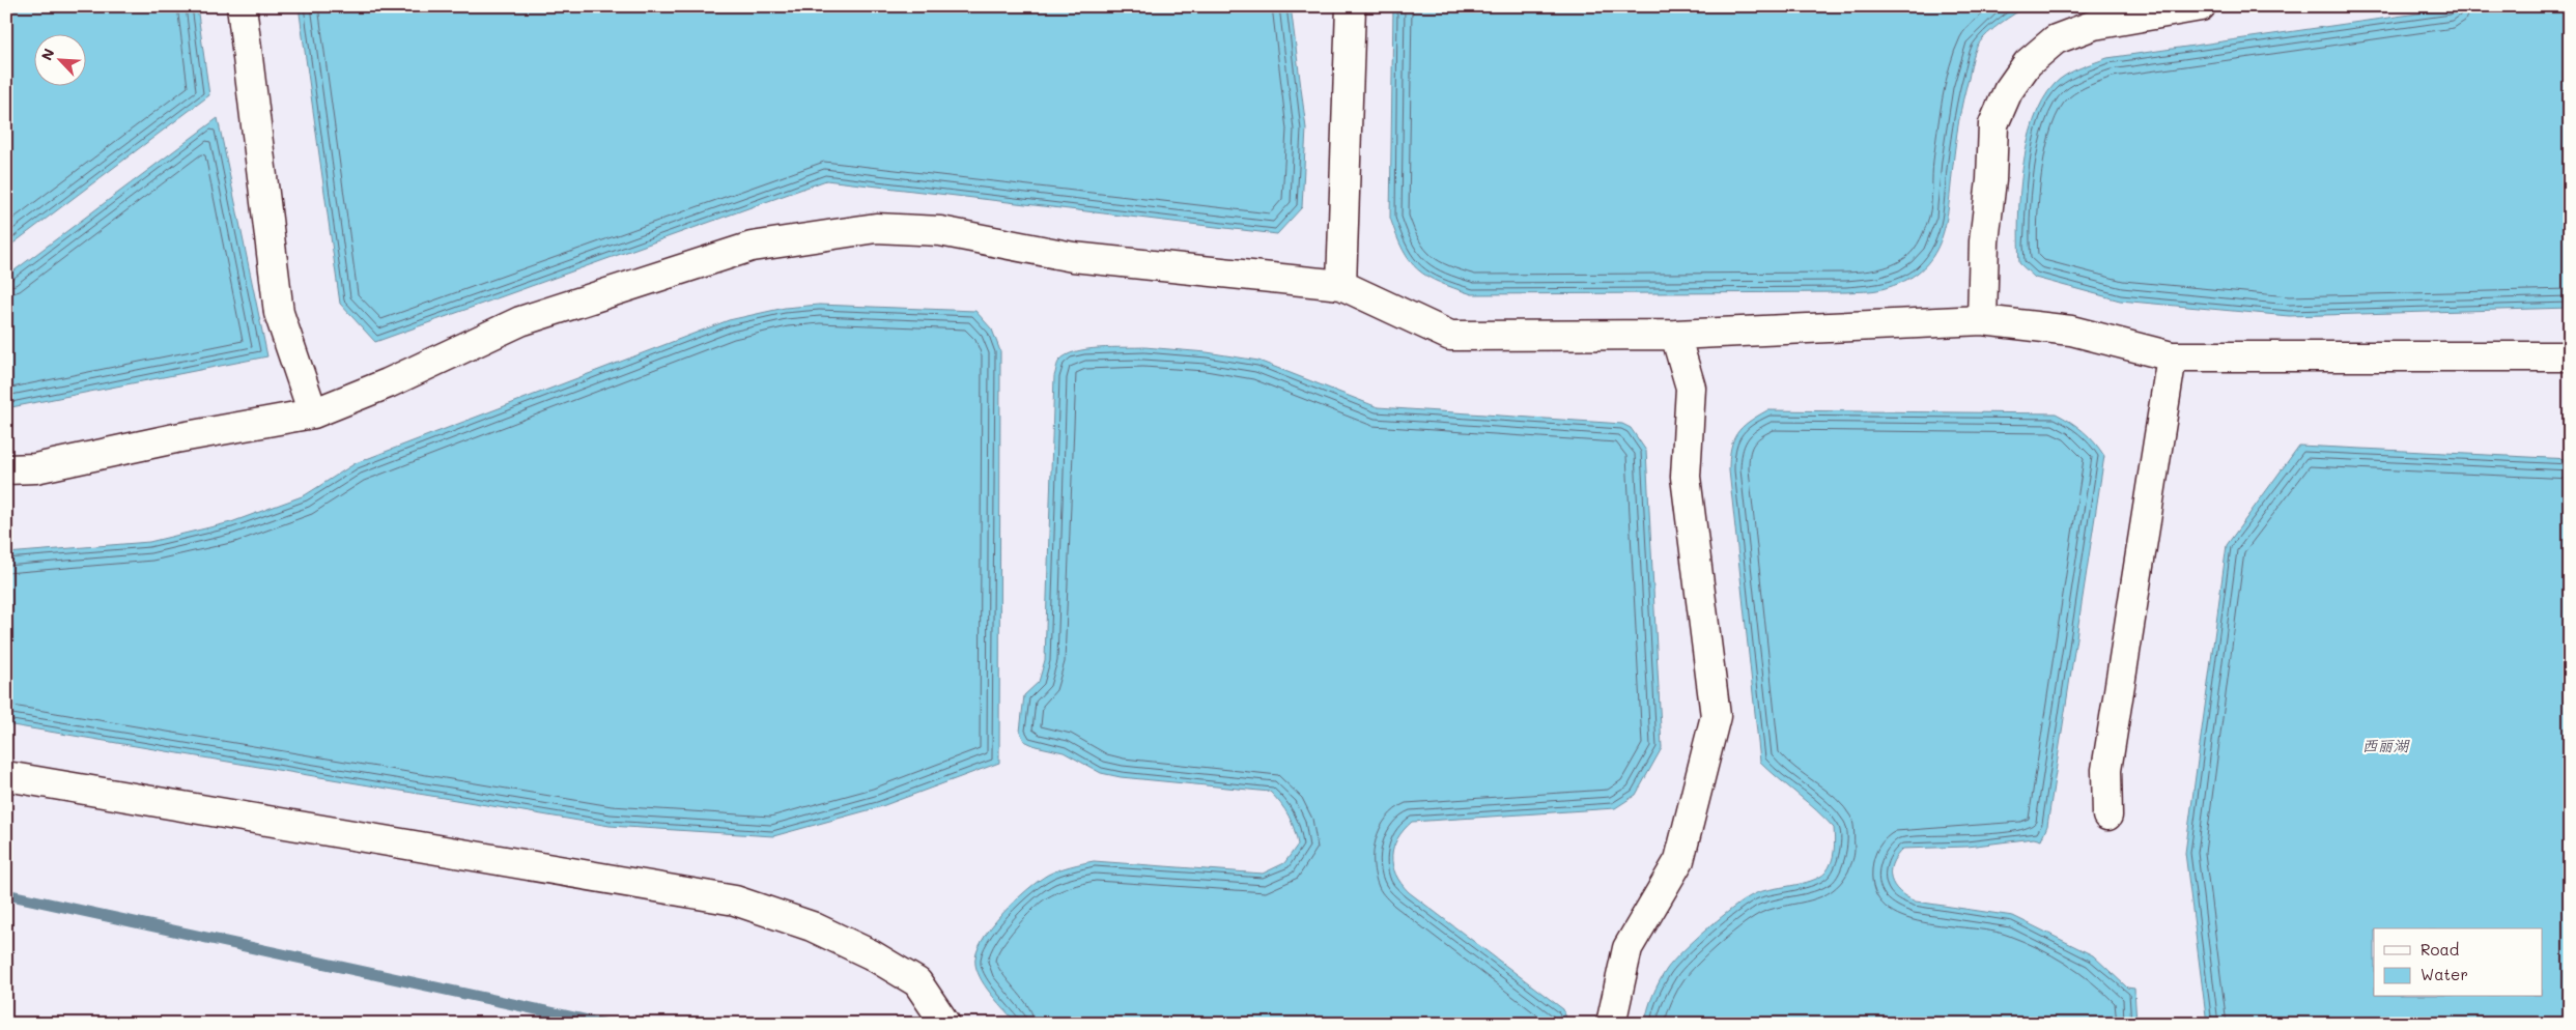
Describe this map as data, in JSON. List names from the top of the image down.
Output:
{
  "water": ["西丽湖"],
  "legend": ["Road", "Water"],
  "north": "top left"
}
